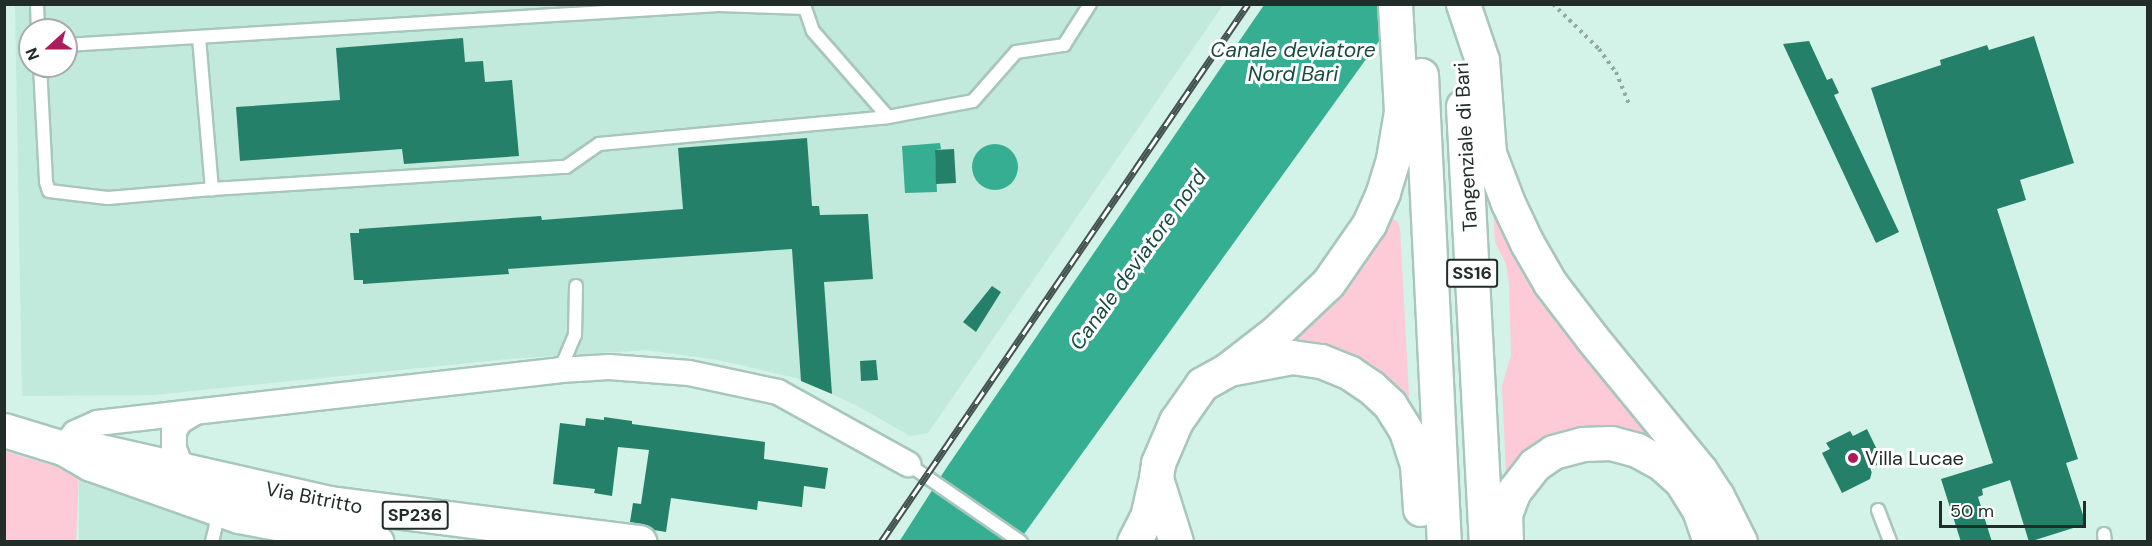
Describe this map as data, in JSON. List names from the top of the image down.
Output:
{
  "streets": {
    "main road": [
      "Tangenziale di Bari",
      "SS16",
      "Via Bitritto",
      "SP236"
    ]
  },
  "water": ["Canale deviatore Nord Bari", "Canale deviatore nord"],
  "places": ["Villa Lucae"],
  "scale_bar": "50 m",
  "north": "left"
}
